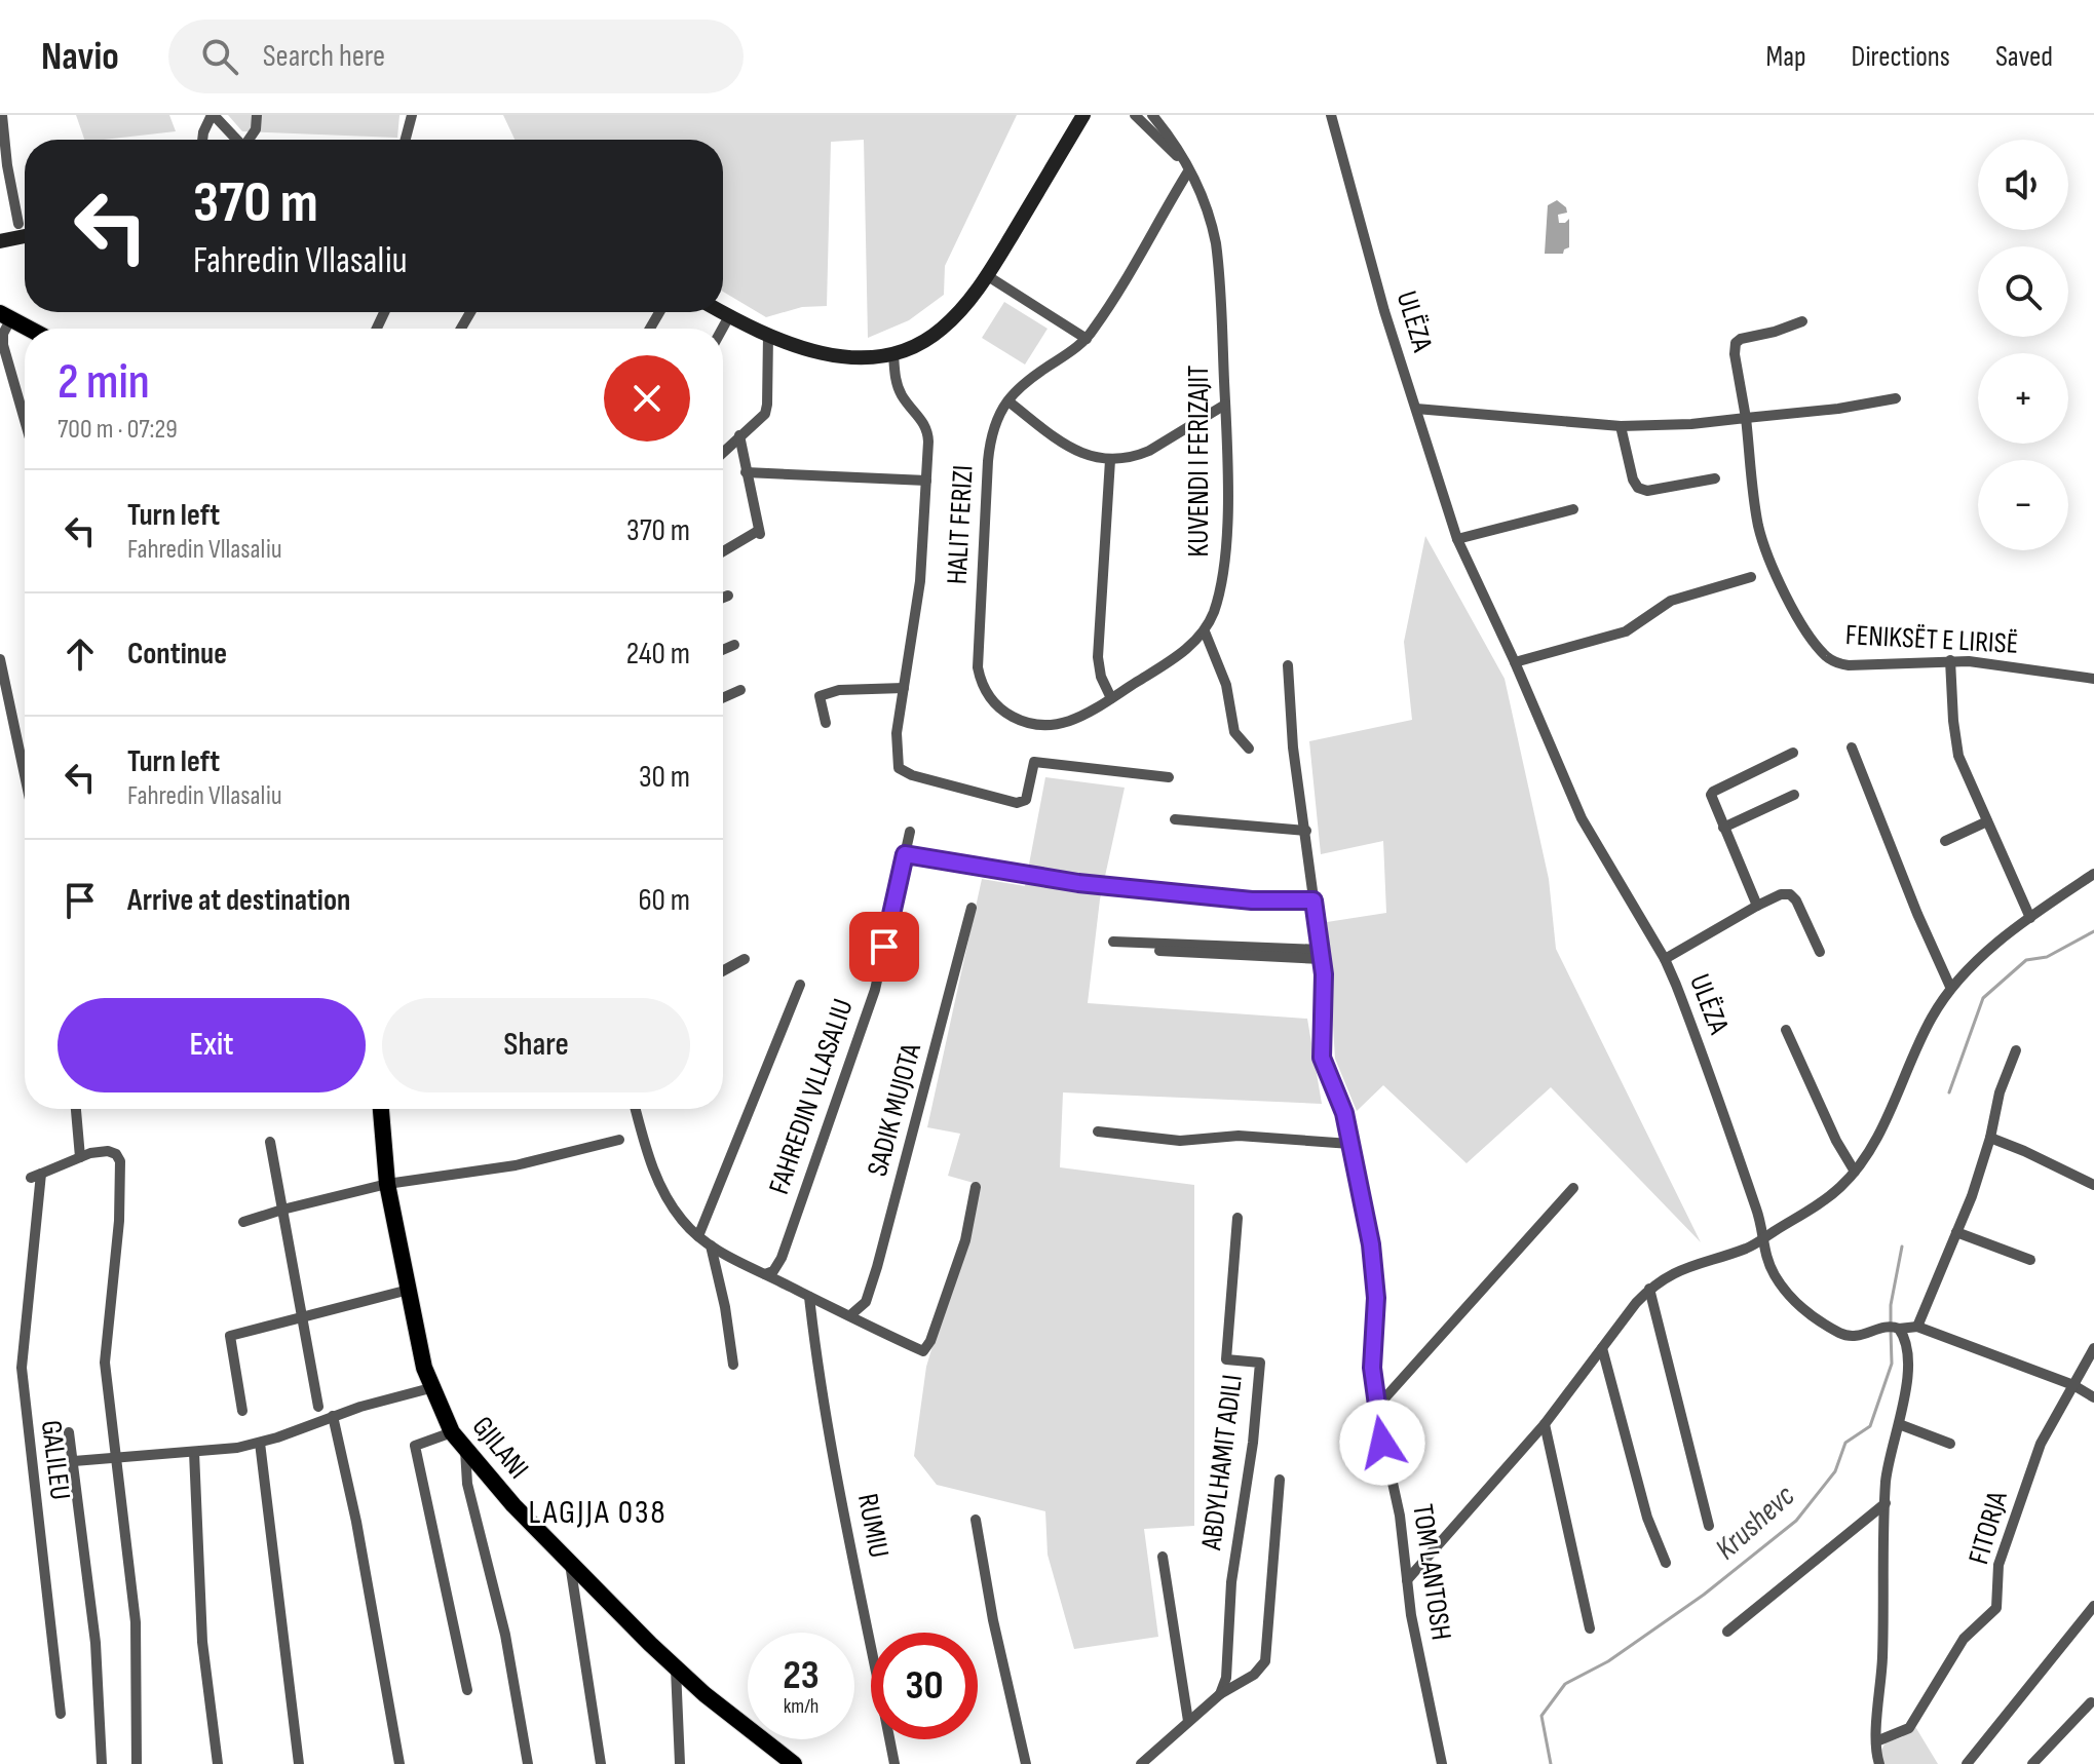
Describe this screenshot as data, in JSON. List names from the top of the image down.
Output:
{
  "streets": {
    "main road": ["GJILANI"],
    "street": [
      "ULËZA",
      "KUVENDI I FERIZAJIT",
      "HALIT FERIZI",
      "FENIKSËT E LIRISË",
      "FAHREDIN VLLASALIU",
      "SADIK MUJOTA",
      "GALILEU",
      "ABDYLHAMIT ADILI",
      "RUMIU",
      "FITORJA",
      "TOM LANTOSH"
    ]
  },
  "crossings": [
    ["KUVENDI I FERIZAJIT", "HALIT FERIZI"]
  ],
  "districts": ["LAGJJA 038"],
  "water": ["Krushevc"],
  "page": {
    "header": "Navio",
    "search": "Search here",
    "nav": ["Map", "Directions", "Saved"],
    "map_buttons": ["+", "−"],
    "turn": ["370 m", "Fahredin Vllasaliu"],
    "heading": ["2 min", "700 m · 07:29"],
    "list": [
      {
        "name": "Turn left",
        "note": "Fahredin Vllasaliu",
        "value": "370 m"
      },
      {
        "name": "Continue",
        "value": "240 m"
      },
      {
        "name": "Turn left",
        "note": "Fahredin Vllasaliu",
        "value": "30 m"
      },
      {
        "name": "Arrive at destination",
        "value": "60 m"
      }
    ],
    "buttons": ["Exit", "Share"],
    "speed": "23 km/h",
    "limit": "30"
  }
}
